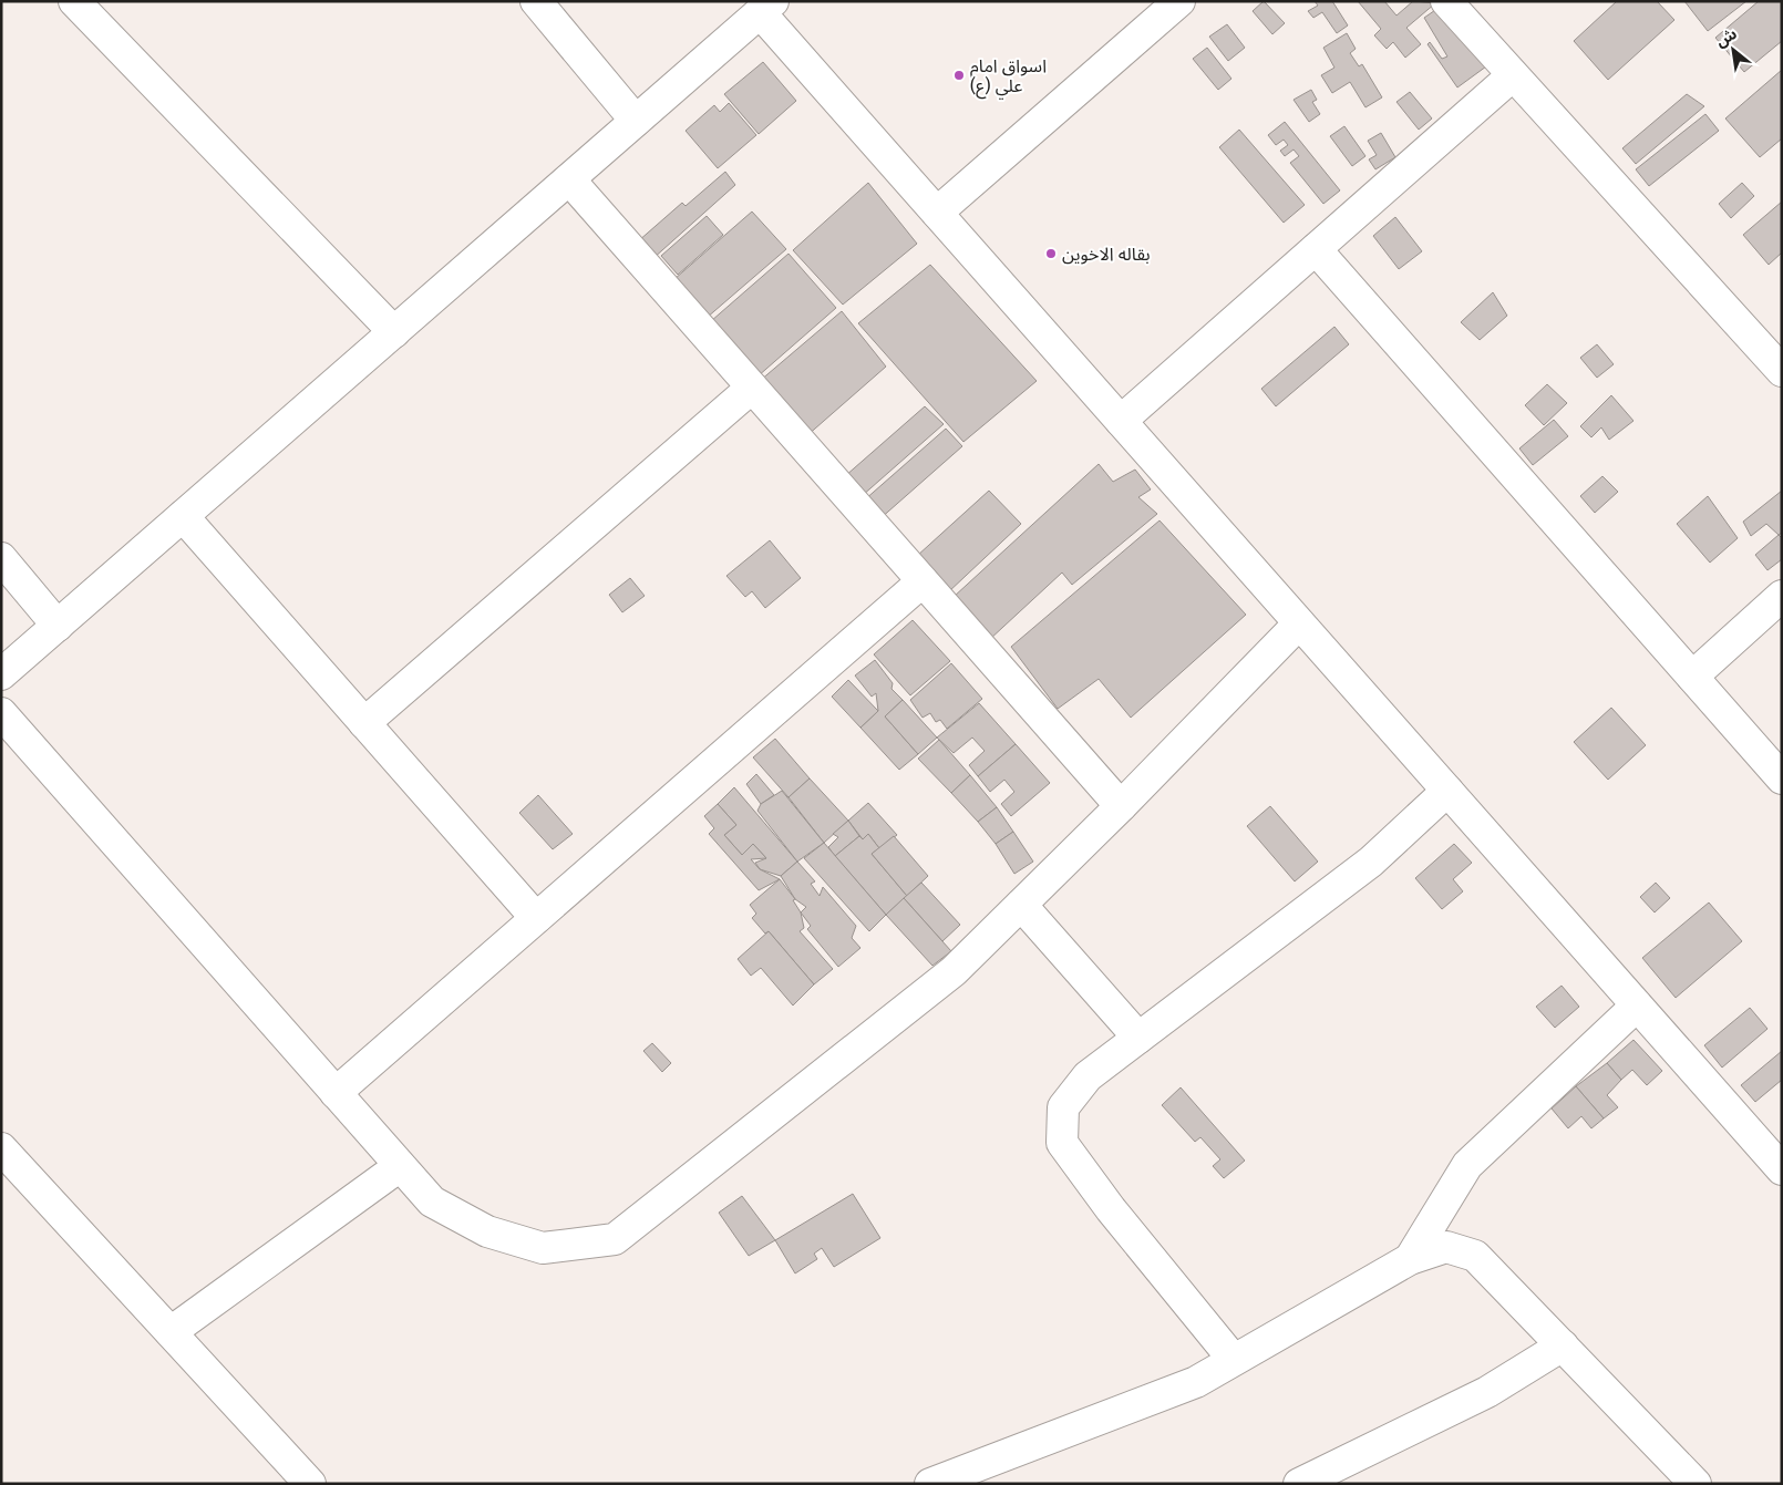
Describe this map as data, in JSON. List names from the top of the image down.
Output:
{
  "places": ["اسواق امام علي (ع)", "بقاله الاخوين"],
  "north": "top left"
}
